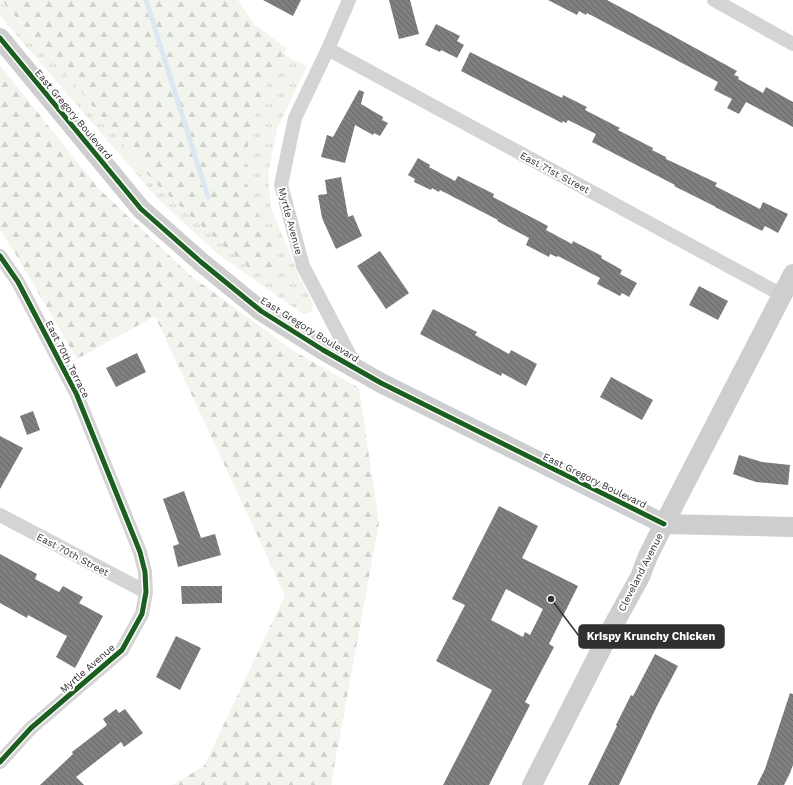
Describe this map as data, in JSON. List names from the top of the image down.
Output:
{
  "streets": {
    "main road": ["East Gregory Boulevard", "Cleveland Avenue"],
    "street": [
      "East 71st Street",
      "Myrtle Avenue",
      "East 70th Terrace",
      "East 70th Street"
    ]
  },
  "crossings": [
    ["East Gregory Boulevard", "Myrtle Avenue"],
    ["East Gregory Boulevard", "Cleveland Avenue"],
    ["East 71st Street", "Myrtle Avenue"],
    ["East 71st Street", "Cleveland Avenue"],
    ["Myrtle Avenue", "East 70th Terrace"],
    ["Myrtle Avenue", "East 70th Street"]
  ],
  "places": ["Krispy Krunchy Chicken"]
}
